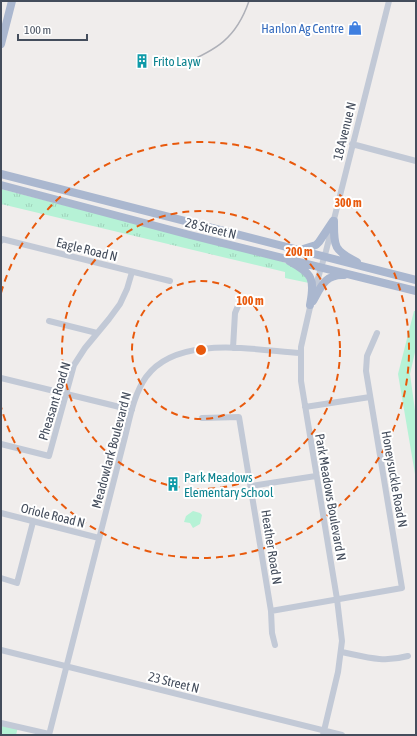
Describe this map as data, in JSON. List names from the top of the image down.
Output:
{
  "streets": {
    "main road": ["28 Street N"],
    "street": [
      "18 Avenue N",
      "Eagle Road N",
      "Pheasant Road N",
      "Meadowlark Boulevard N",
      "Honeysuckle Road N",
      "Park Meadows Boulevard N",
      "Oriole Road N",
      "Heather Road N",
      "23 Street N"
    ]
  },
  "crossings": [
    ["18 Avenue N", "28 Street N"],
    ["18 Avenue N", "Park Meadows Boulevard N"],
    ["28 Street N", "Park Meadows Boulevard N"],
    ["Eagle Road N", "Pheasant Road N"],
    ["Meadowlark Boulevard N", "Park Meadows Boulevard N"],
    ["Meadowlark Boulevard N", "Oriole Road N"],
    ["Meadowlark Boulevard N", "23 Street N"],
    ["Honeysuckle Road N", "Park Meadows Boulevard N"],
    ["Park Meadows Boulevard N", "23 Street N"]
  ],
  "places": {
    "shop": ["Hanlon Ag Centre"],
    "building": ["Frito Layw", "Park Meadows Elementary School"]
  },
  "scale_bar": "100 m",
  "rings": ["300 m", "200 m", "100 m"]
}
